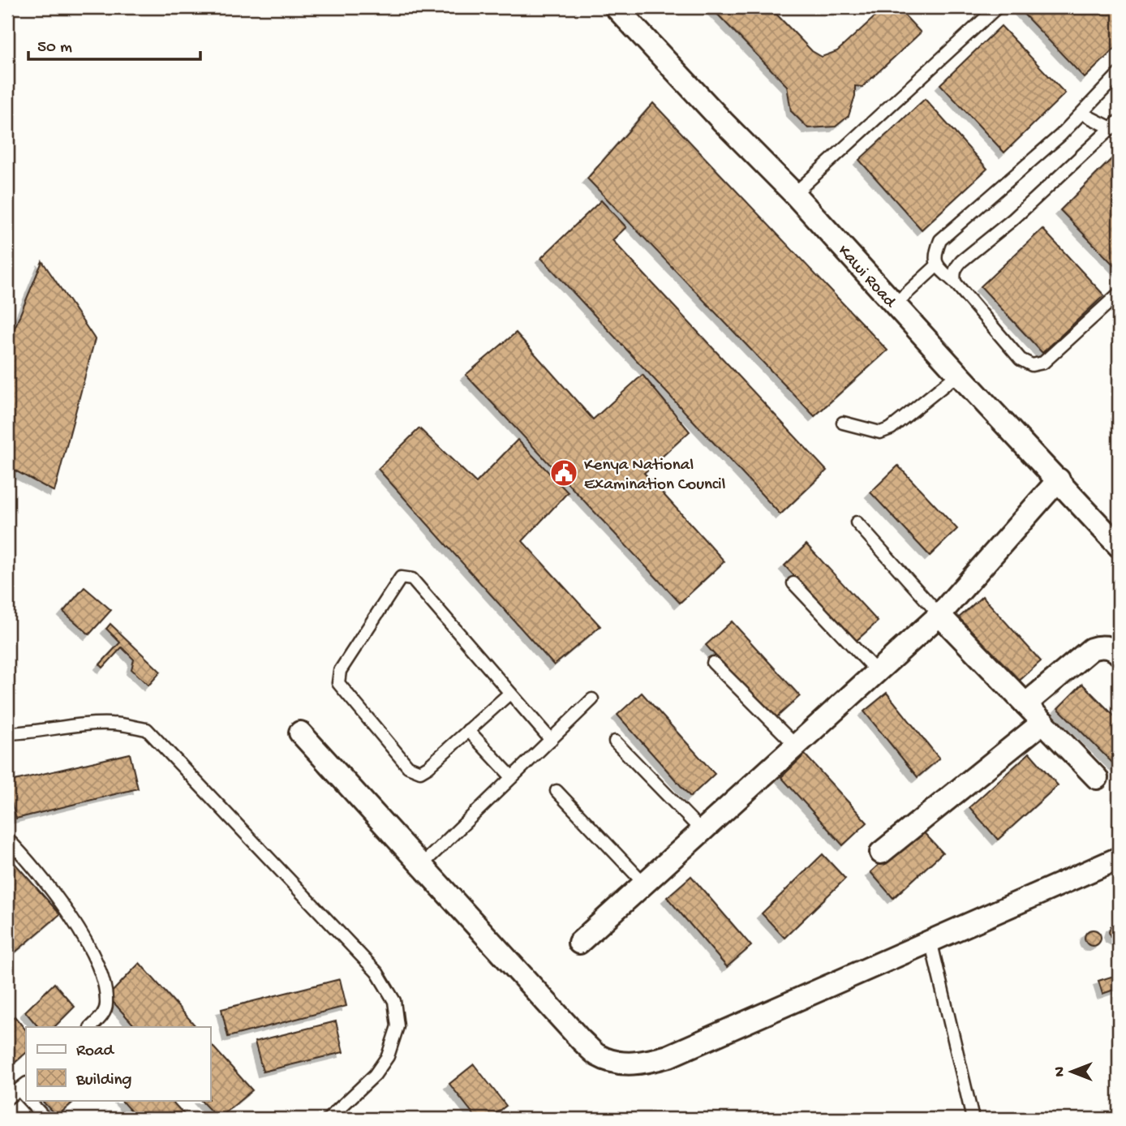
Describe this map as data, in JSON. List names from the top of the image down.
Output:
{
  "streets": {
    "street": ["Kawi Road"]
  },
  "places": {
    "public building": ["Kenya National Examination Council"]
  },
  "legend": ["Road", "Building"],
  "scale_bar": "50 m",
  "north": "left"
}
